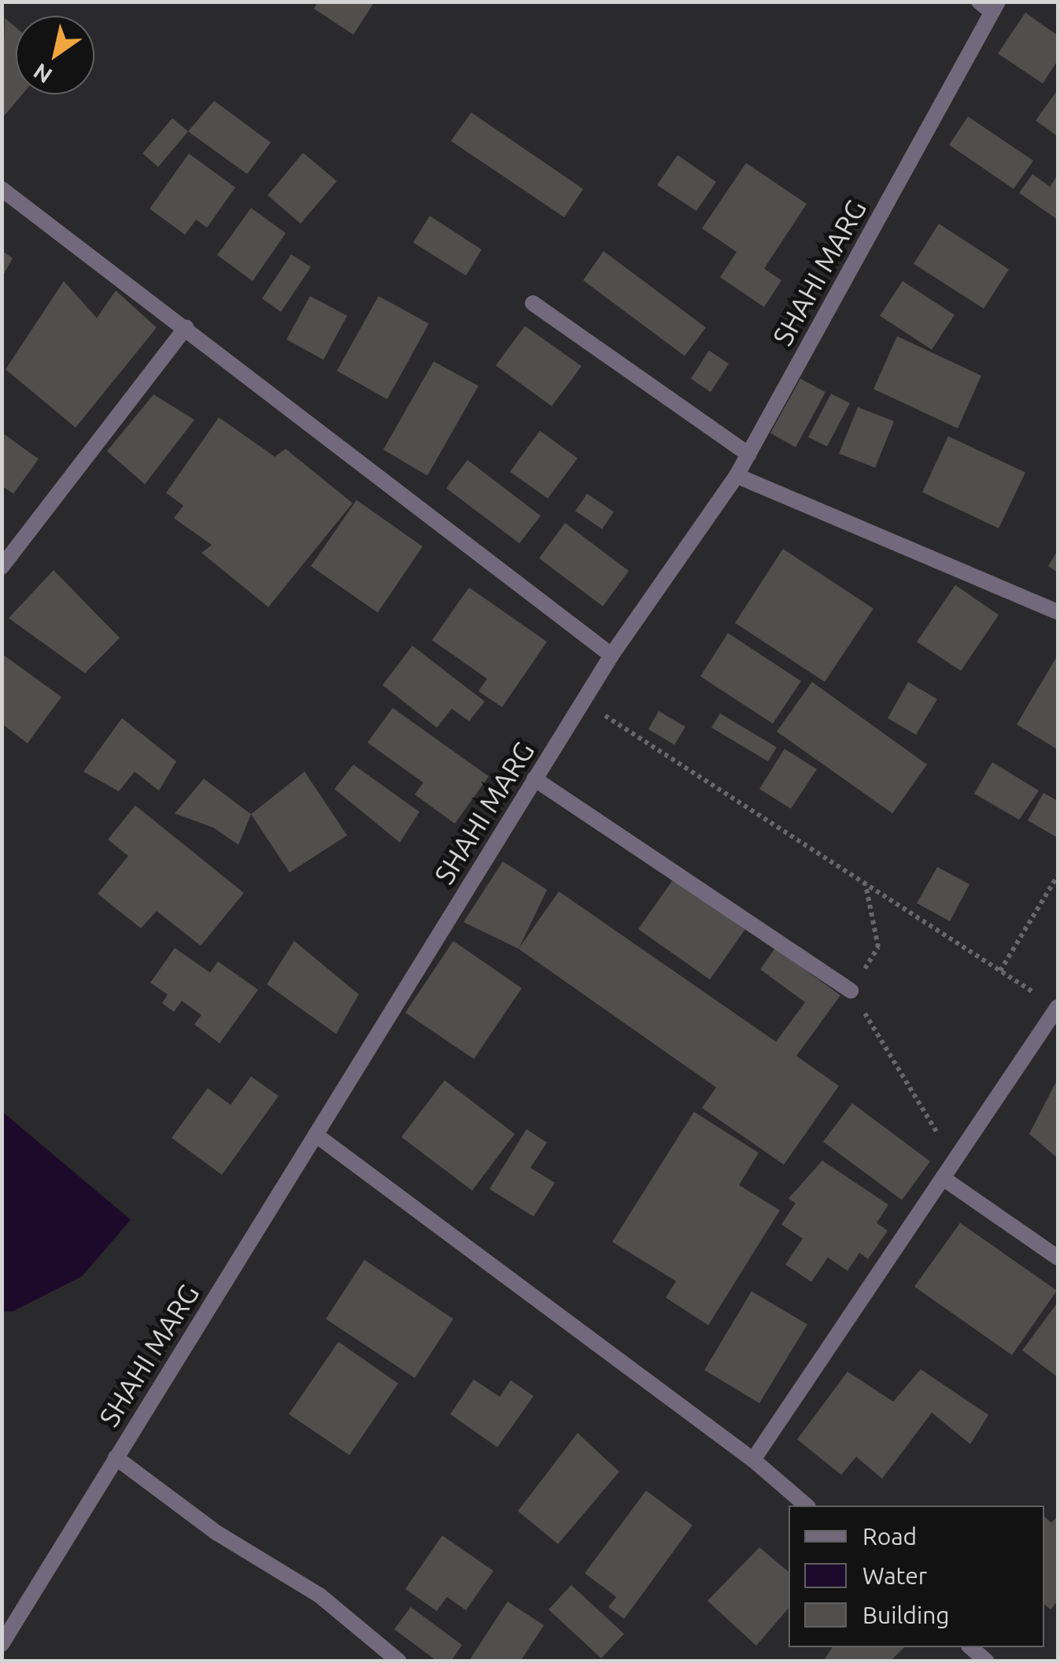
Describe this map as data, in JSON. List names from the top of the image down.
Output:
{
  "streets": {
    "street": ["SHAHI MARG"]
  },
  "legend": ["Road", "Water", "Building"],
  "north": "bottom left"
}
